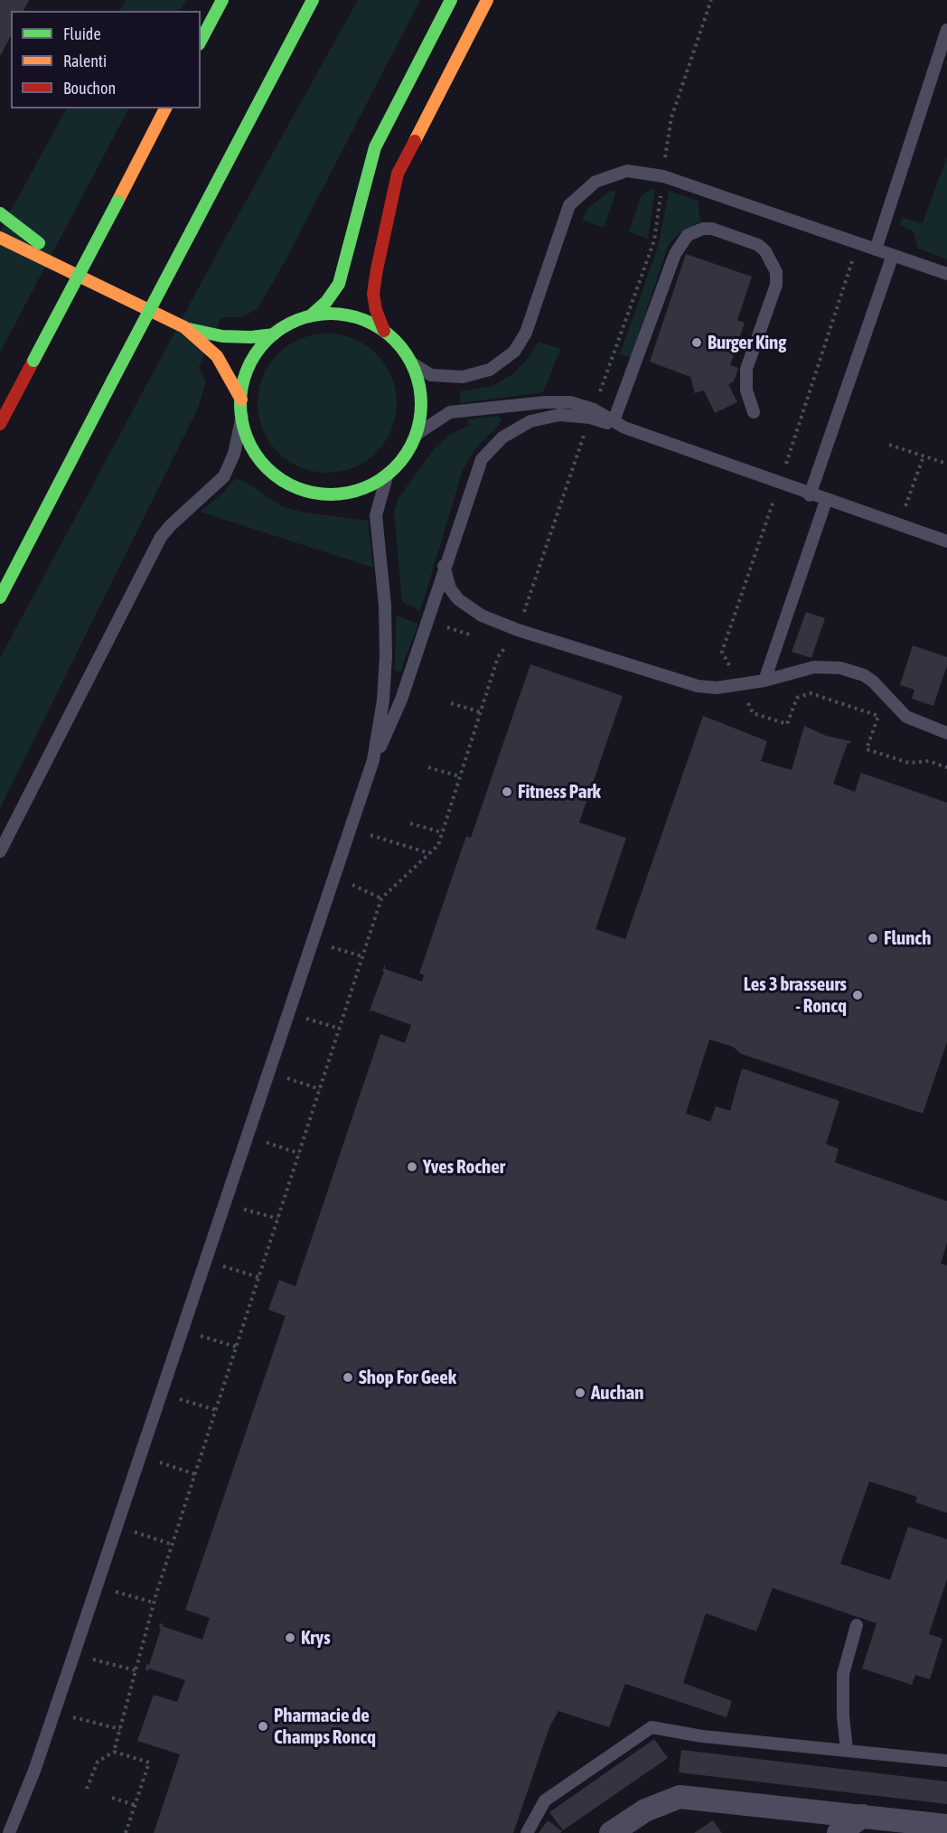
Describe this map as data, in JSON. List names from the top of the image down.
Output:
{
  "places": [
    "Burger King",
    "Fitness Park",
    "Flunch",
    "Les 3 brasseurs - Roncq",
    "Yves Rocher",
    "Shop For Geek",
    "Auchan",
    "Krys",
    "Pharmacie de Champs Roncq"
  ],
  "legend": ["Fluide", "Ralenti", "Bouchon"]
}
